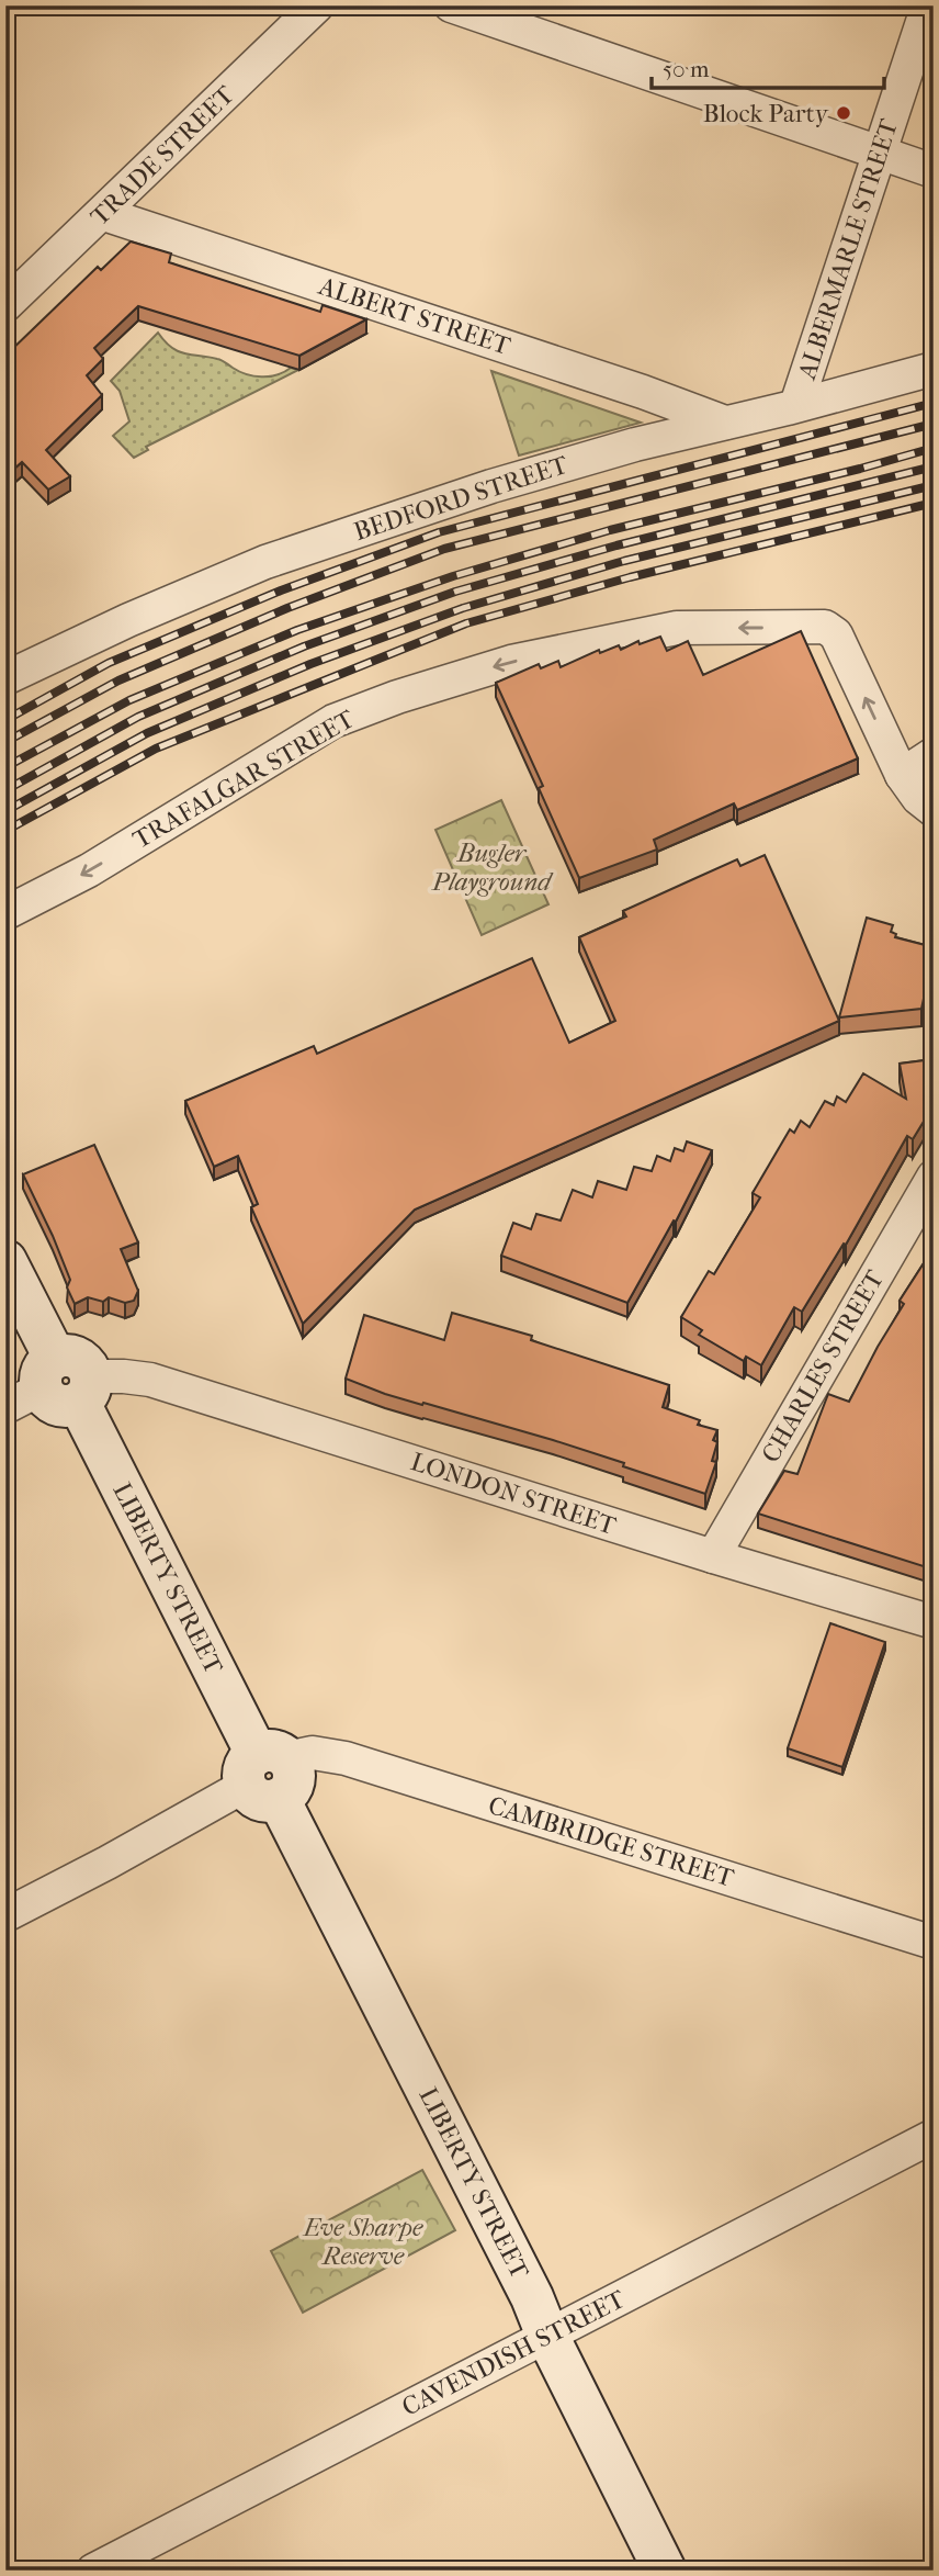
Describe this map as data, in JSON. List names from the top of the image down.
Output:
{
  "streets": {
    "main road": ["LIBERTY STREET"],
    "street": [
      "TRADE STREET",
      "ALBERMARLE STREET",
      "ALBERT STREET",
      "BEDFORD STREET",
      "TRAFALGAR STREET",
      "CHARLES STREET",
      "LONDON STREET",
      "CAMBRIDGE STREET",
      "CAVENDISH STREET"
    ]
  },
  "crossings": [
    ["TRADE STREET", "ALBERT STREET"],
    ["ALBERMARLE STREET", "BEDFORD STREET"],
    ["ALBERT STREET", "BEDFORD STREET"],
    ["CHARLES STREET", "LONDON STREET"],
    ["LONDON STREET", "LIBERTY STREET"],
    ["LIBERTY STREET", "CAMBRIDGE STREET"],
    ["LIBERTY STREET", "CAVENDISH STREET"]
  ],
  "one_way": ["TRAFALGAR STREET"],
  "parks": ["Bugler Playground", "Eve Sharpe Reserve"],
  "places": ["Block Party"],
  "scale_bar": "50 m"
}
